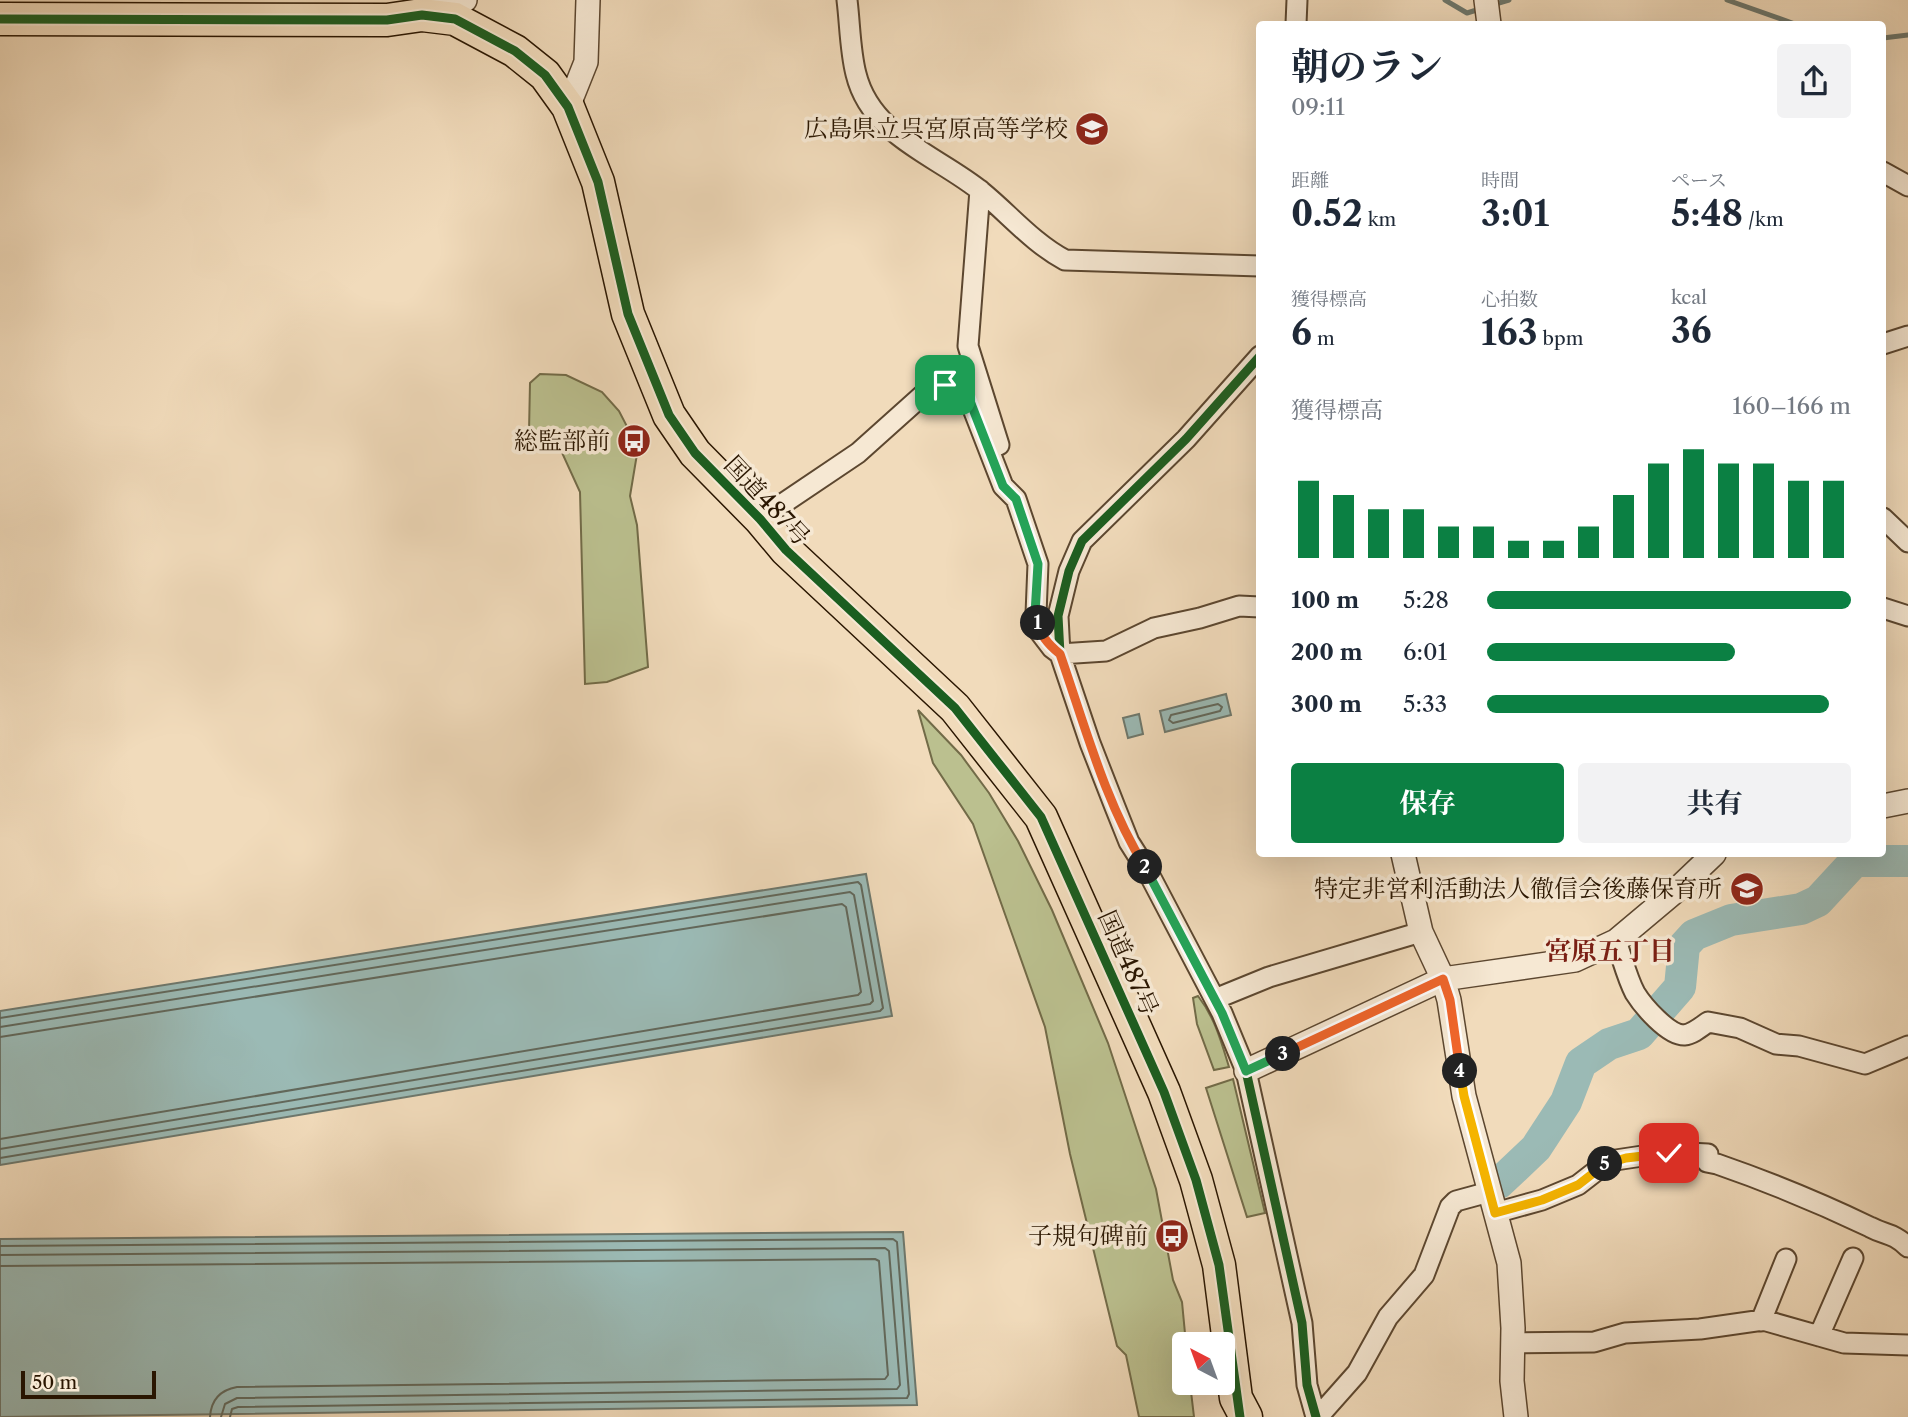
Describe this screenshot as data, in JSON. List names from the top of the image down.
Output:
{
  "streets": {
    "highway": ["国道487号"]
  },
  "districts": ["宮原五丁目"],
  "places": {
    "school or university": ["広島県立呉宮原高等学校", "特定非営利活動法人徹信会後藤保育所"],
    "bus stop": ["総監部前", "子規句碑前"]
  },
  "scale_bar": "50 m",
  "north": "top left",
  "page": {
    "heading": ["朝のラン", "09:11"],
    "stats": [
      ["距離", "0.52 km"],
      ["時間", "3:01"],
      ["ペース", "5:48 /km"],
      ["獲得標高", "6 m"],
      ["心拍数", "163 bpm"],
      ["kcal", "36"]
    ],
    "chart": ["獲得標高", "160–166 m"],
    "list": [
      {
        "name": "100 m",
        "note": "5:28"
      },
      {
        "name": "200 m",
        "note": "6:01"
      },
      {
        "name": "300 m",
        "note": "5:33"
      }
    ],
    "pins": [
      "1",
      "2",
      "3",
      "4",
      "5"
    ],
    "buttons": ["保存", "共有"],
    "scale": "50 m"
  }
}
